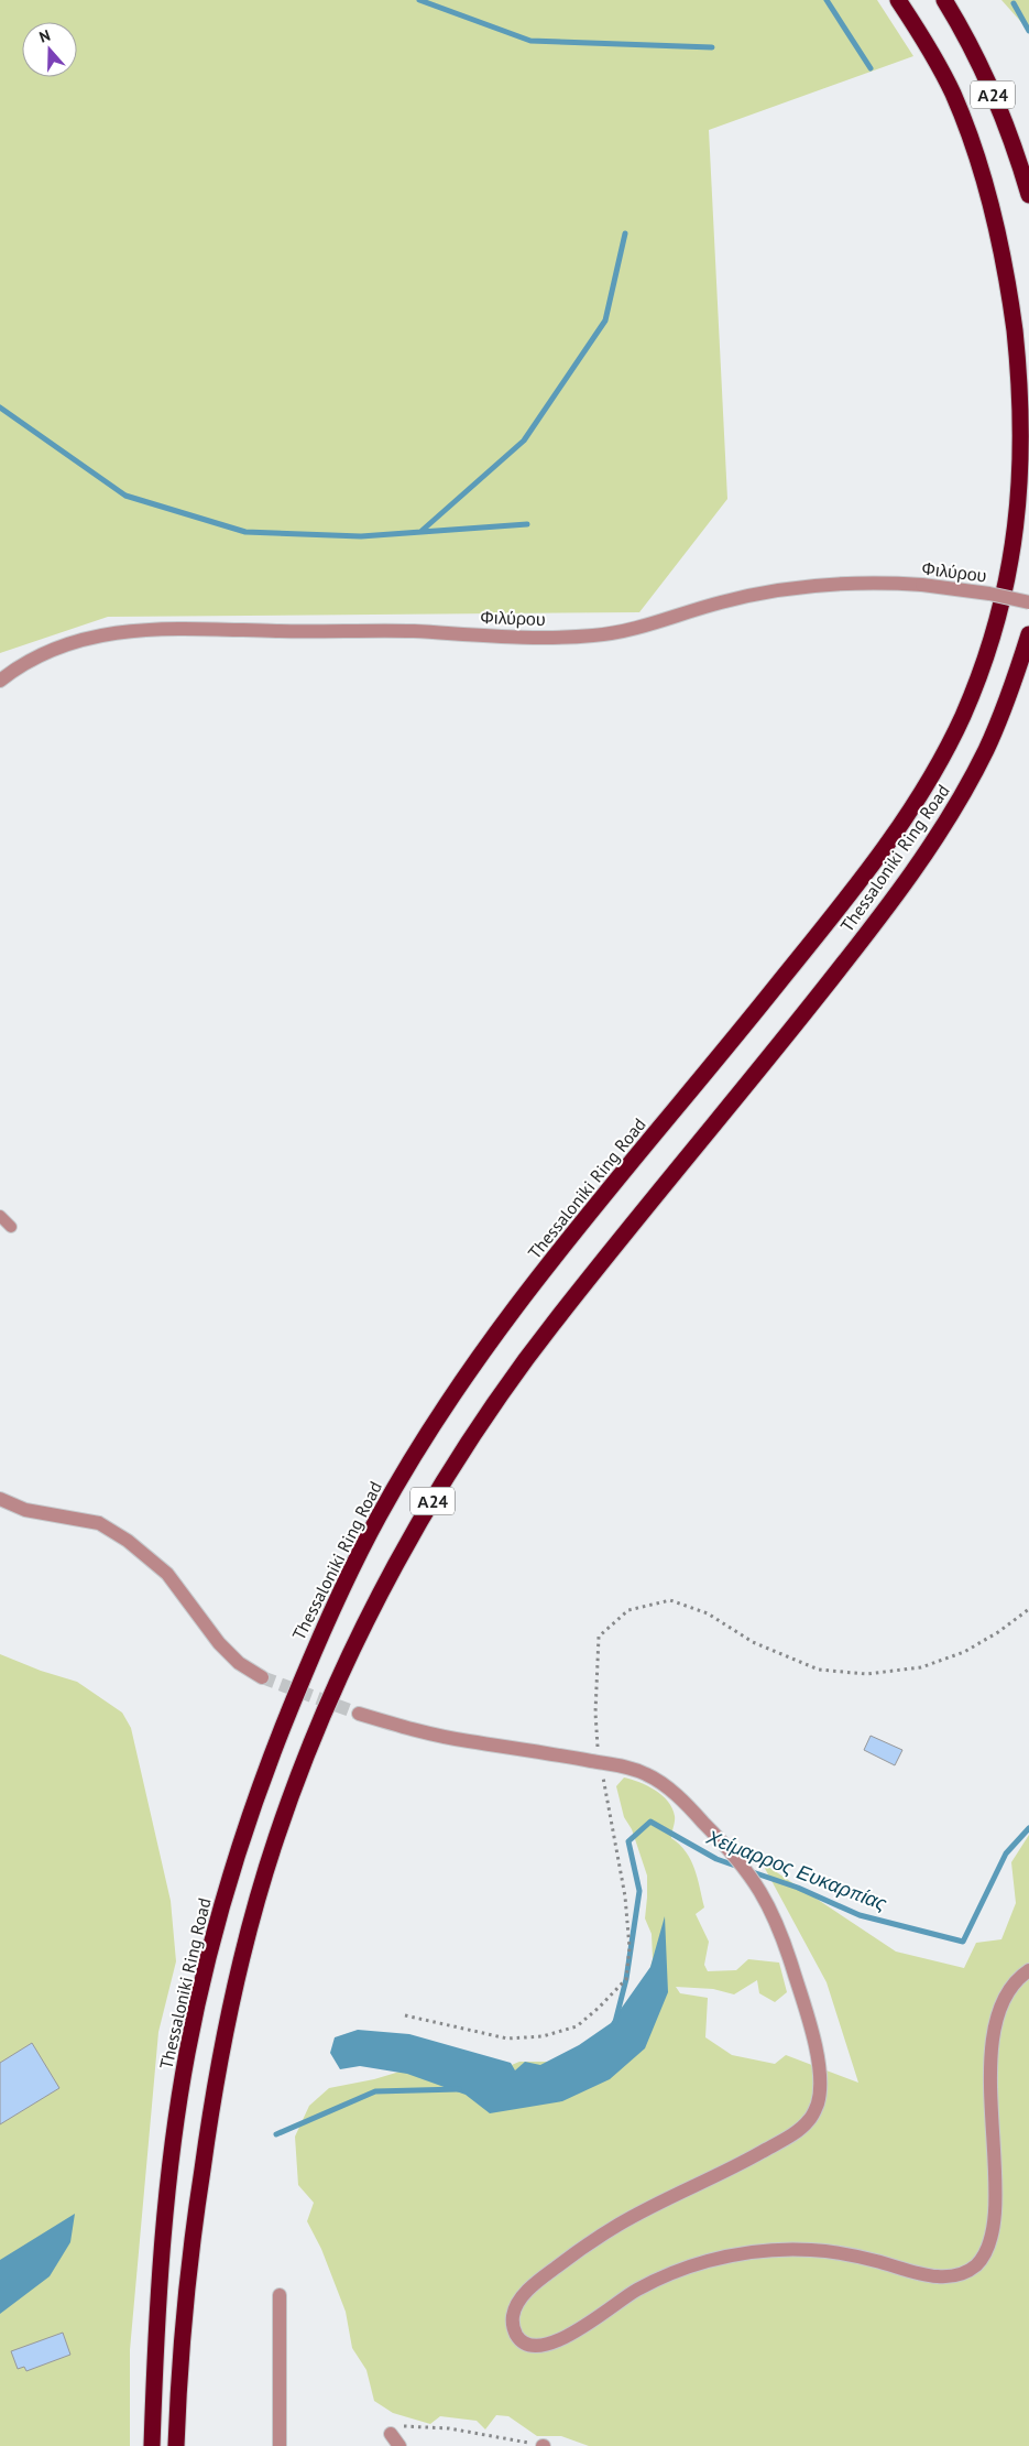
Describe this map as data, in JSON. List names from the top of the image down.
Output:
{
  "streets": {
    "highway": ["Α24", "Thessaloniki Ring Road"],
    "street": ["Φιλύρου"]
  },
  "water": ["Χείμαρρος Ευκαρπίας"],
  "north": "top"
}
